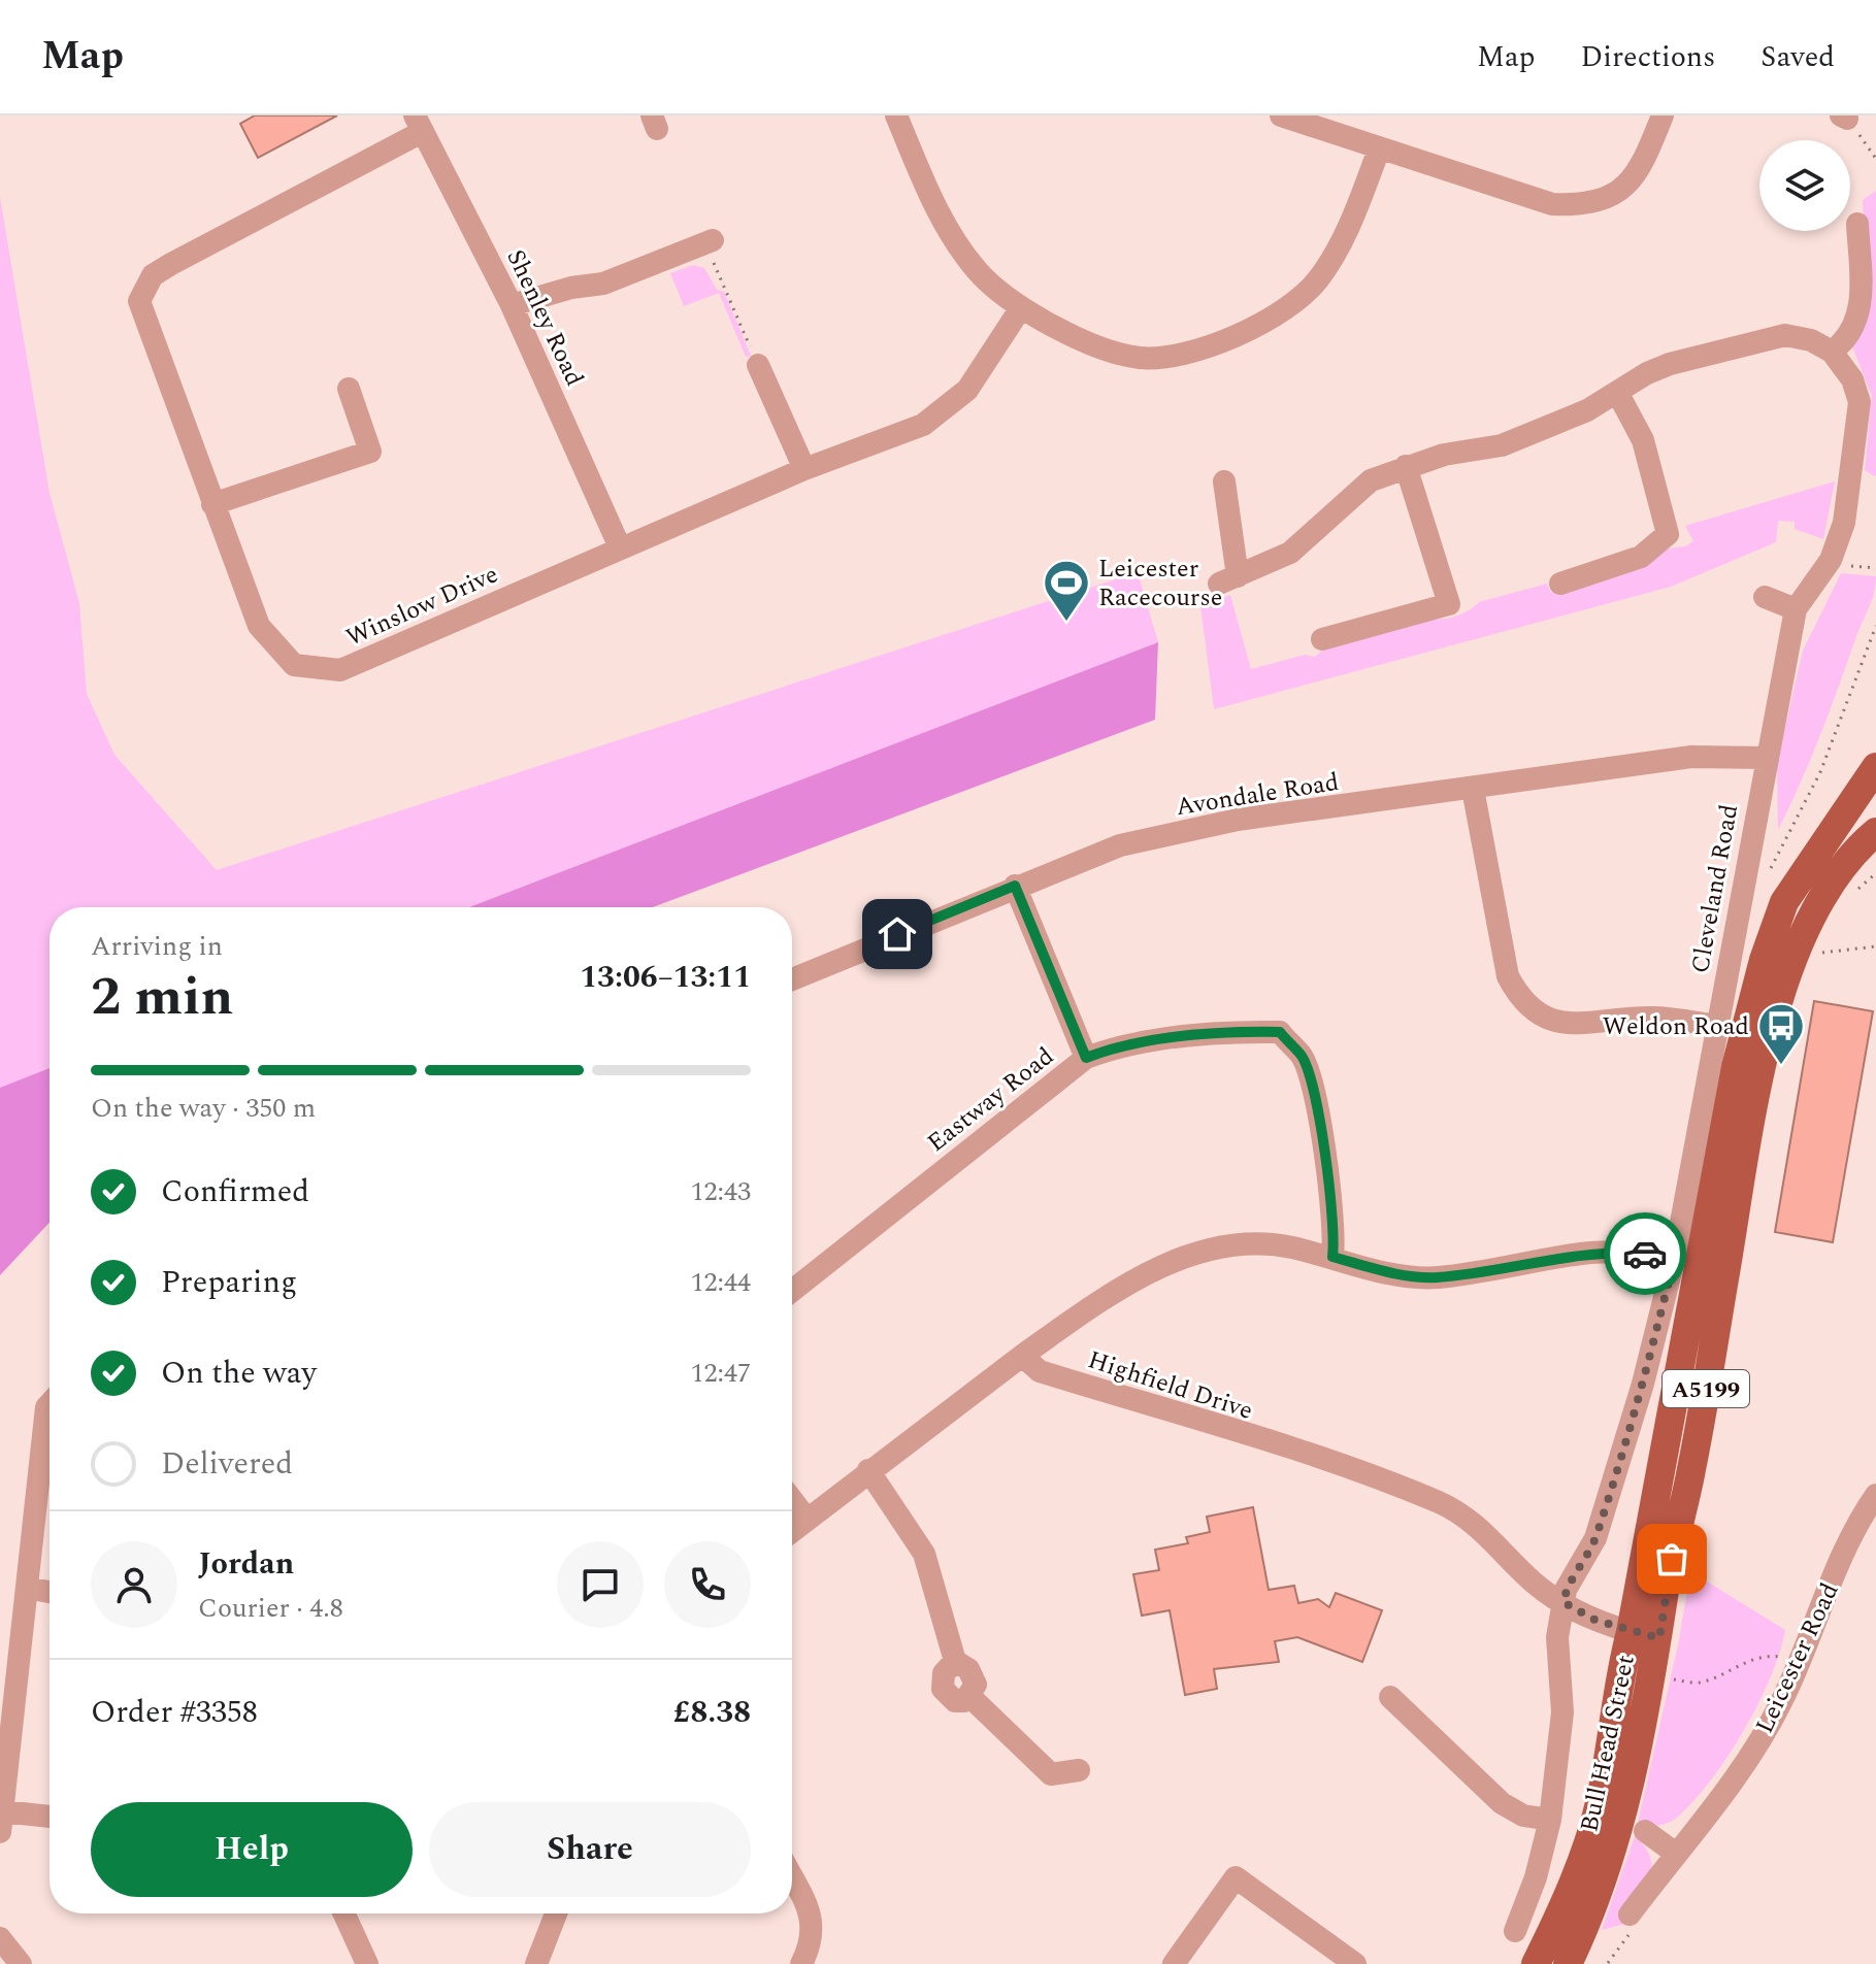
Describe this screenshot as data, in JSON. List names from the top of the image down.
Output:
{
  "streets": {
    "main road": ["A5199", "Bull Head Street"],
    "street": [
      "Shenley Road",
      "Winslow Drive",
      "Avondale Road",
      "Cleveland Road",
      "Eastway Road",
      "Highfield Drive",
      "Leicester Road"
    ]
  },
  "crossings": [
    ["Shenley Road", "Winslow Drive"],
    ["Avondale Road", "Cleveland Road"],
    ["Cleveland Road", "Highfield Drive"],
    ["Highfield Drive", "Bull Head Street"]
  ],
  "places": {
    "sports": ["Leicester Racecourse"],
    "bus stop": ["Weldon Road"]
  },
  "page": {
    "header": "Map",
    "nav": ["Map", "Directions", "Saved"],
    "heading": ["2 min", "Arriving in", "13:06–13:11"],
    "panel": [
      "Jordan",
      "Courier · 4.8",
      "Order #3358",
      "£8.38"
    ],
    "bar": "On the way · 350 m",
    "list": [
      ["Confirmed", "12:43"],
      ["Preparing", "12:44"],
      ["On the way", "12:47"],
      "Delivered"
    ],
    "buttons": ["Help", "Share"]
  }
}
